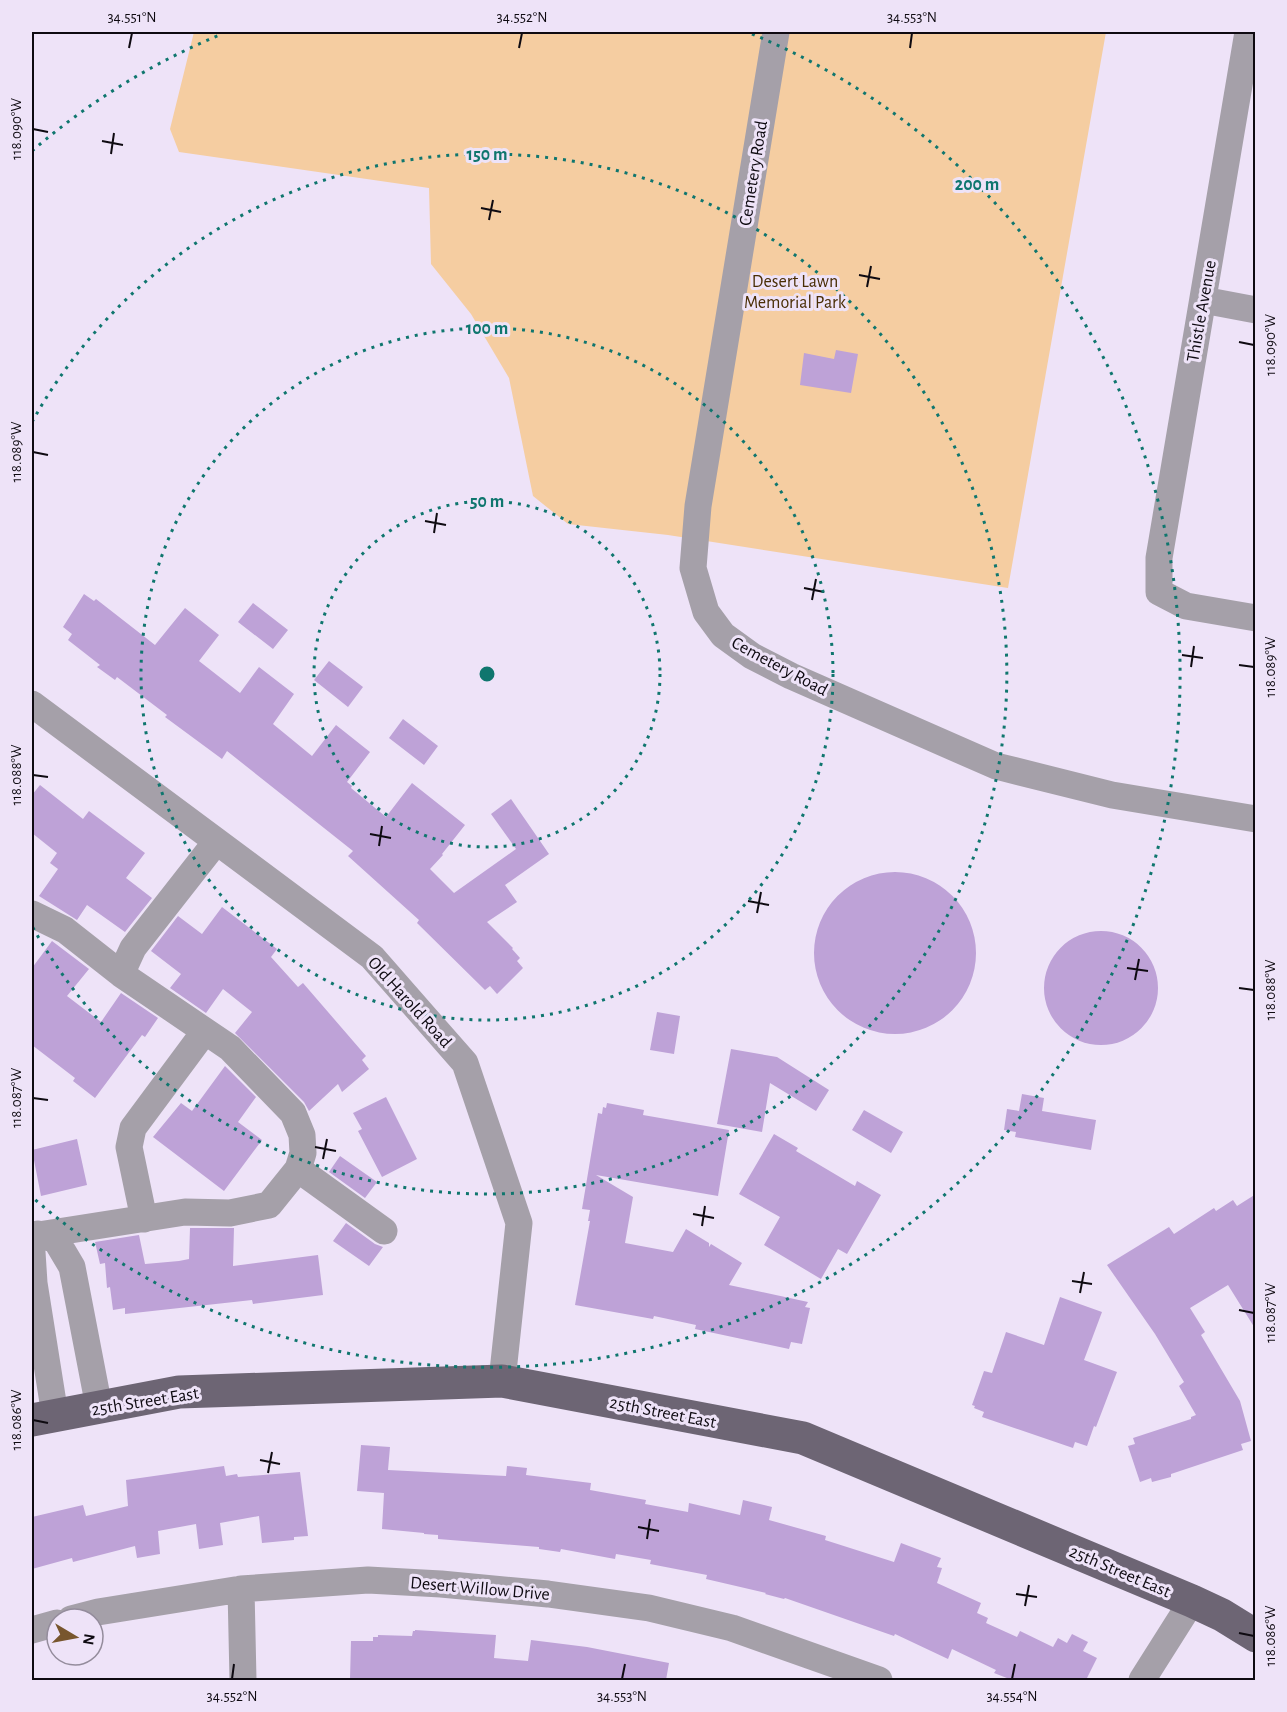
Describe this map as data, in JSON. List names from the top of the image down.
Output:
{
  "streets": {
    "main road": ["25th Street East"],
    "street": [
      "Cemetery Road",
      "Thistle Avenue",
      "Old Harold Road",
      "Desert Willow Drive"
    ]
  },
  "crossings": [
    ["Old Harold Road", "25th Street East"]
  ],
  "parks": ["Desert Lawn Memorial Park"],
  "north": "right",
  "coordinates": [
    "34.551°N",
    "34.552°N",
    "34.553°N",
    "118.090°W",
    "118.089°W",
    "118.088°W",
    "118.087°W",
    "118.086°W",
    "34.554°N"
  ],
  "rings": [
    "150 m",
    "200 m",
    "100 m",
    "50 m"
  ]
}
